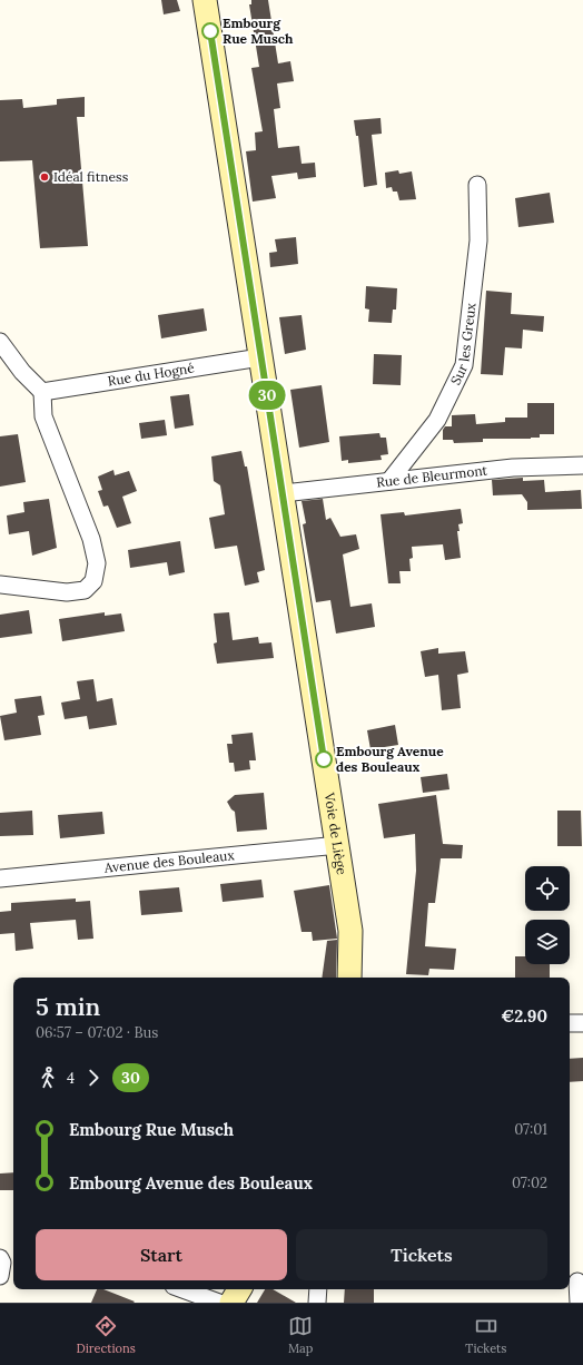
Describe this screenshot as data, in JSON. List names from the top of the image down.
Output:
{
  "streets": {
    "street": [
      "Sur les Greux",
      "Rue du Hogné",
      "Rue de Bleurmont",
      "Voie de Liège",
      "Avenue des Bouleaux"
    ]
  },
  "crossings": [
    ["Sur les Greux", "Rue de Bleurmont"],
    ["Rue du Hogné", "Voie de Liège"],
    ["Rue de Bleurmont", "Voie de Liège"],
    ["Voie de Liège", "Avenue des Bouleaux"]
  ],
  "places": ["Embourg Rue Musch", "Idéal fitness", "Embourg Avenue des Bouleaux"],
  "lines": ["bus line 30"],
  "page": {
    "on_map": "30",
    "heading": ["5 min", "06:57 – 07:02 · Bus", "€2.90"],
    "legs": ["4", "30"],
    "list": [
      {
        "name": "Embourg Rue Musch",
        "value": "07:01"
      },
      {
        "name": "Embourg Avenue des Bouleaux",
        "value": "07:02"
      }
    ],
    "buttons": ["Start", "Tickets"],
    "tabs": ["Directions", "Map", "Tickets"]
  }
}
